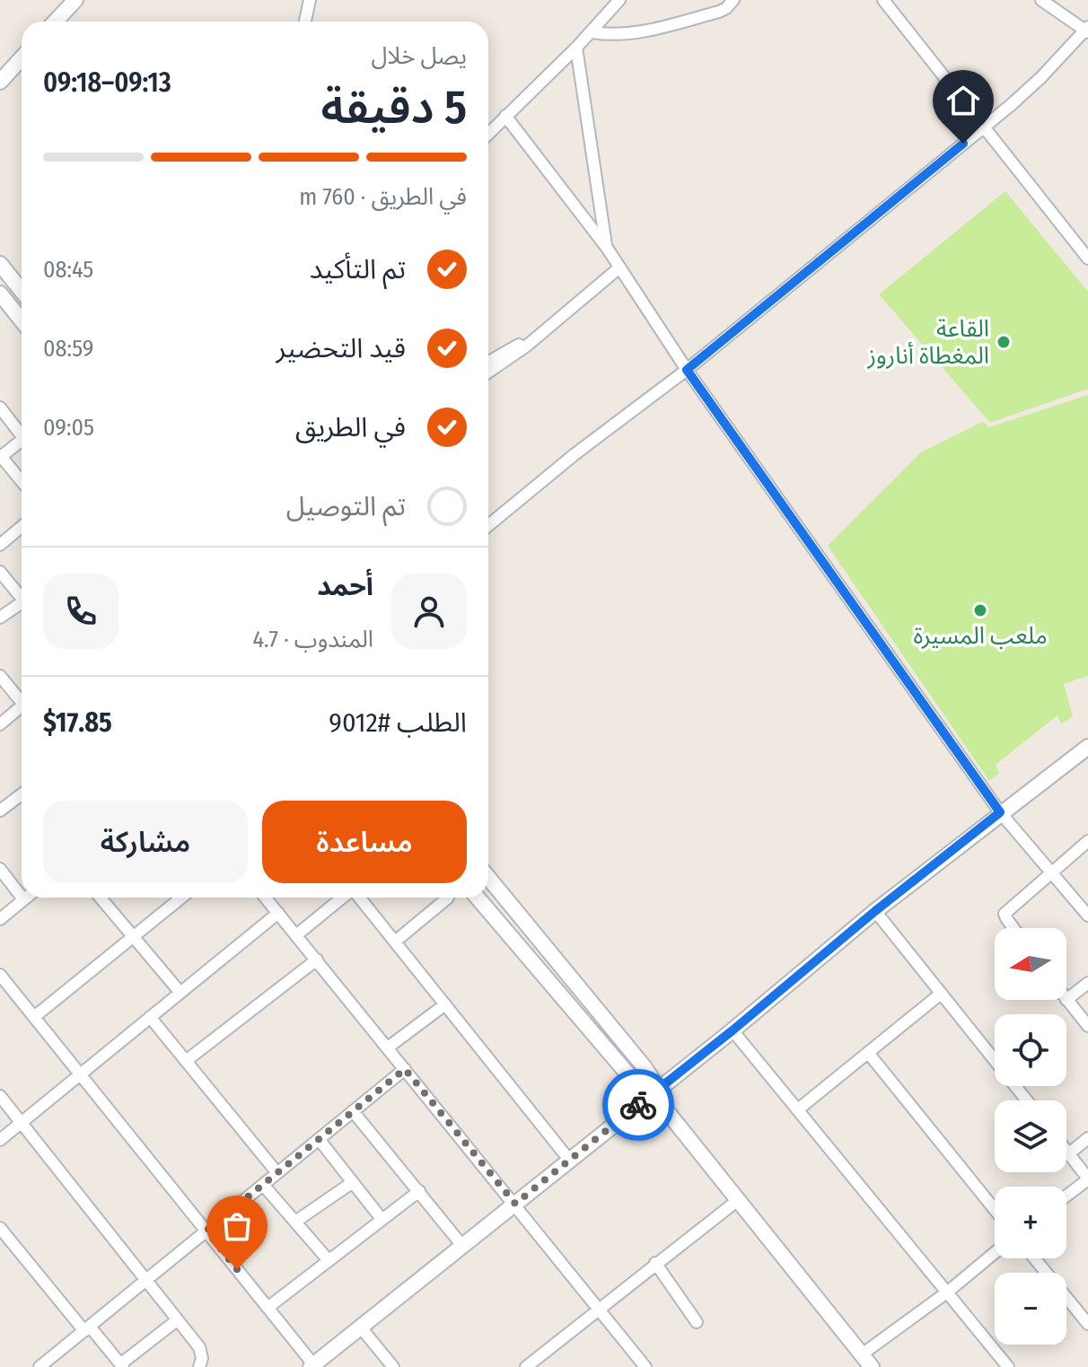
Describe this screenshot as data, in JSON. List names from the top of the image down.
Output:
{
  "places": ["القاعة المغطاة أناروز", "ملعب المسيرة"],
  "north": "left",
  "page": {
    "heading": ["5 دقيقة", "يصل خلال", "09:13–09:18"],
    "panel": [
      "أحمد",
      "المندوب · 4.7",
      "الطلب #9012",
      "$17.85"
    ],
    "bar": "في الطريق · 760 m",
    "list": [
      ["تم التأكيد", "08:45"],
      ["قيد التحضير", "08:59"],
      ["في الطريق", "09:05"],
      "تم التوصيل"
    ],
    "buttons": ["مساعدة", "مشاركة"],
    "map_buttons": ["+", "−"]
  }
}
